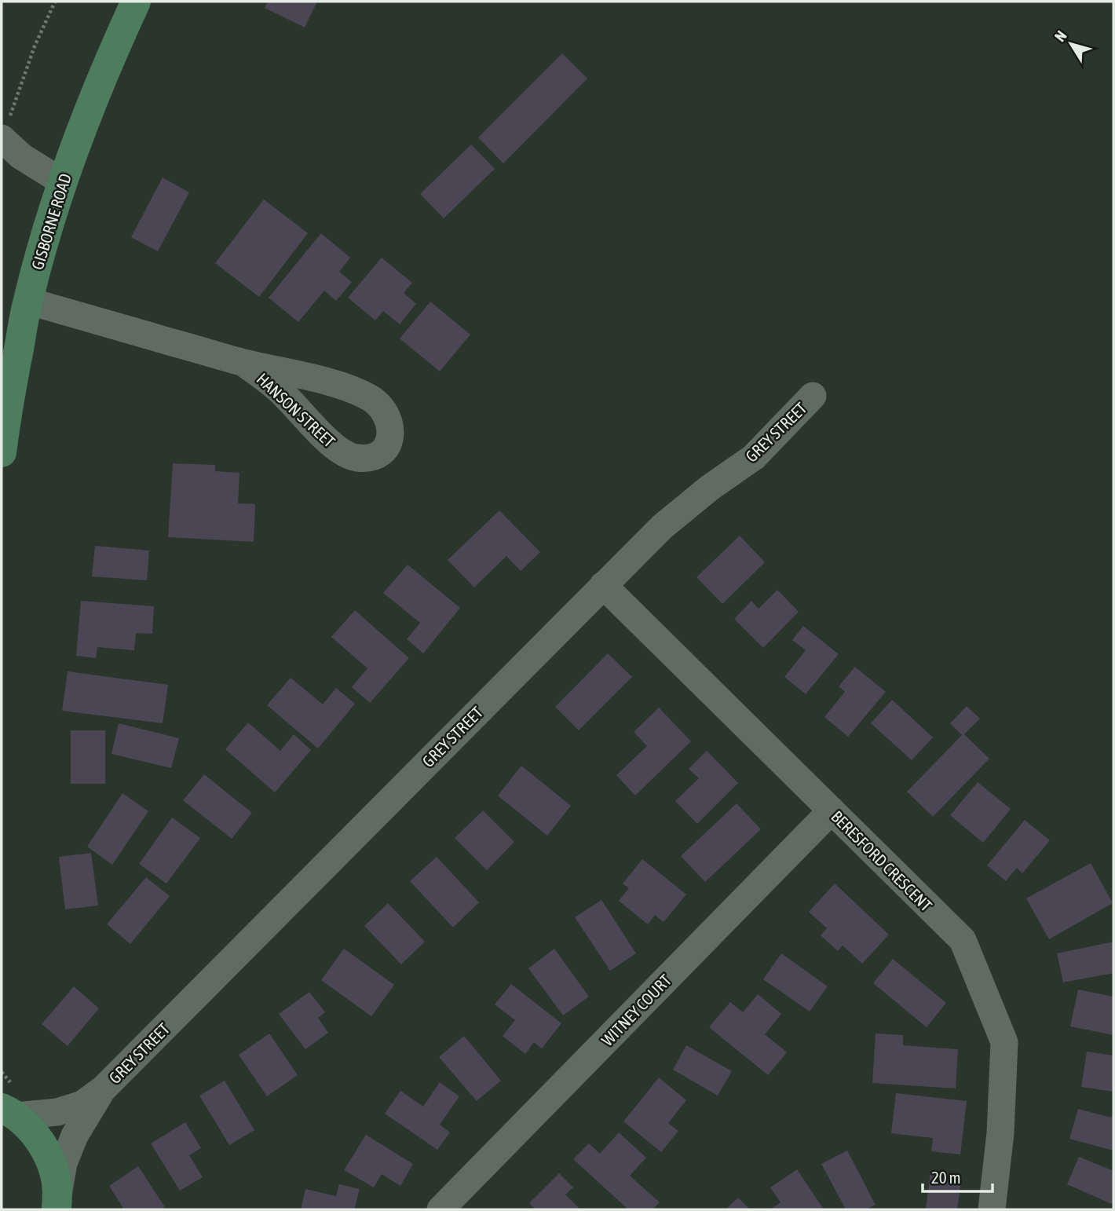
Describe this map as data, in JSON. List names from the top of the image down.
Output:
{
  "streets": {
    "main road": ["GISBORNE ROAD"],
    "street": [
      "HANSON STREET",
      "GREY STREET",
      "BERESFORD CRESCENT",
      "WITNEY COURT"
    ]
  },
  "crossings": [
    ["GISBORNE ROAD", "HANSON STREET"],
    ["GREY STREET", "BERESFORD CRESCENT"],
    ["BERESFORD CRESCENT", "WITNEY COURT"]
  ],
  "scale_bar": "20 m",
  "north": "top left"
}
